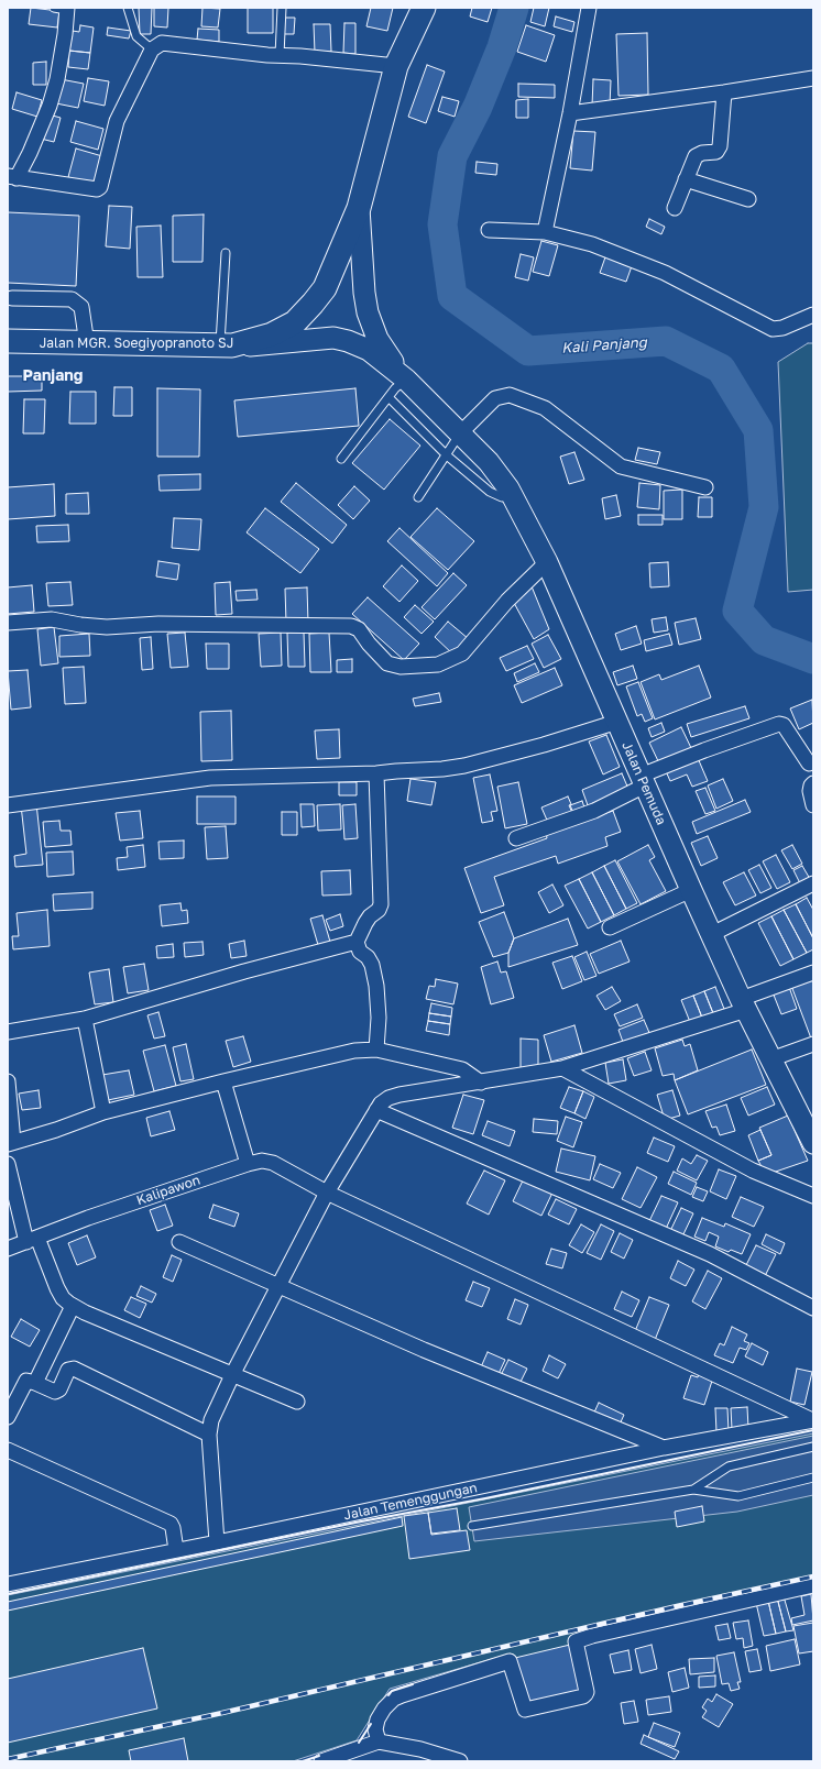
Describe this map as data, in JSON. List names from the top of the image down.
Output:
{
  "streets": {
    "main road": ["Jalan MGR. Soegiyopranoto SJ", "Jalan Pemuda"],
    "street": ["Kalipawon", "Jalan Temenggungan"]
  },
  "crossings": [
    ["Kalipawon", "Jalan Temenggungan"]
  ],
  "districts": ["Panjang"],
  "water": ["Kali Panjang"]
}
